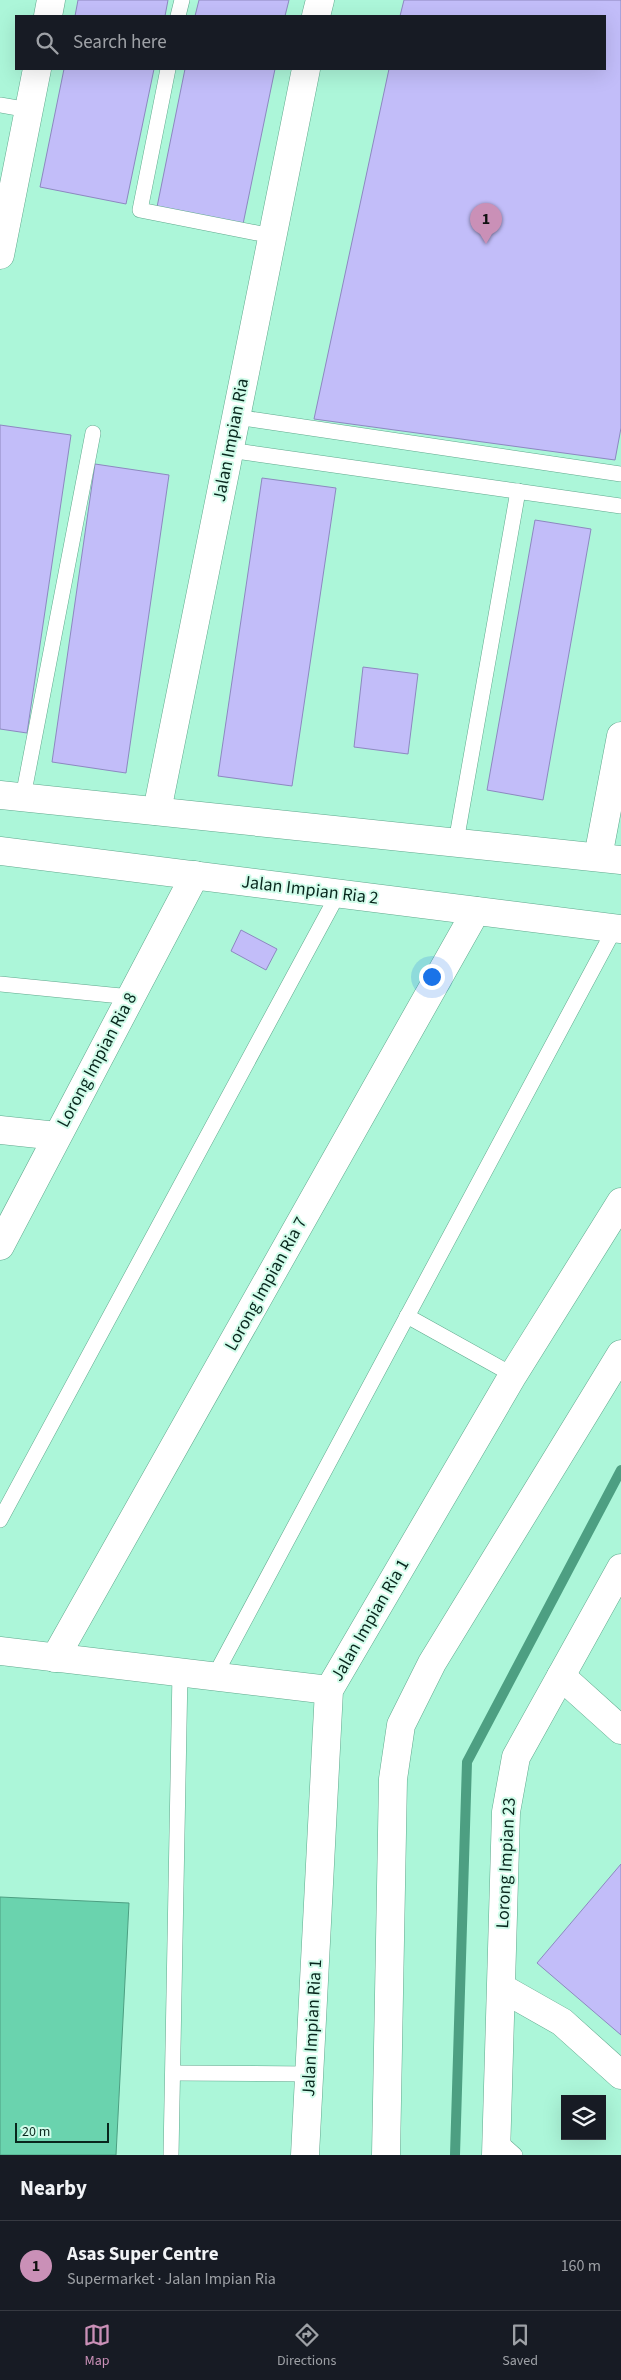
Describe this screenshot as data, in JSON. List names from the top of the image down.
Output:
{
  "streets": {
    "street": [
      "Jalan Impian Ria",
      "Jalan Impian Ria 2",
      "Lorong Impian Ria 8",
      "Lorong Impian Ria 7",
      "Jalan Impian Ria 1",
      "Lorong Impian 23"
    ]
  },
  "crossings": [
    ["Jalan Impian Ria 2", "Lorong Impian Ria 8"],
    ["Jalan Impian Ria 2", "Lorong Impian Ria 7"]
  ],
  "scale_bar": "20 m",
  "page": {
    "search": "Search here",
    "pins": "1",
    "scale": "20 m",
    "heading": "Nearby",
    "list": [
      {
        "mark": "1",
        "name": "Asas Super Centre",
        "note": "Supermarket · Jalan Impian Ria",
        "value": "160 m"
      }
    ],
    "nav": ["Map", "Directions", "Saved"]
  }
}
